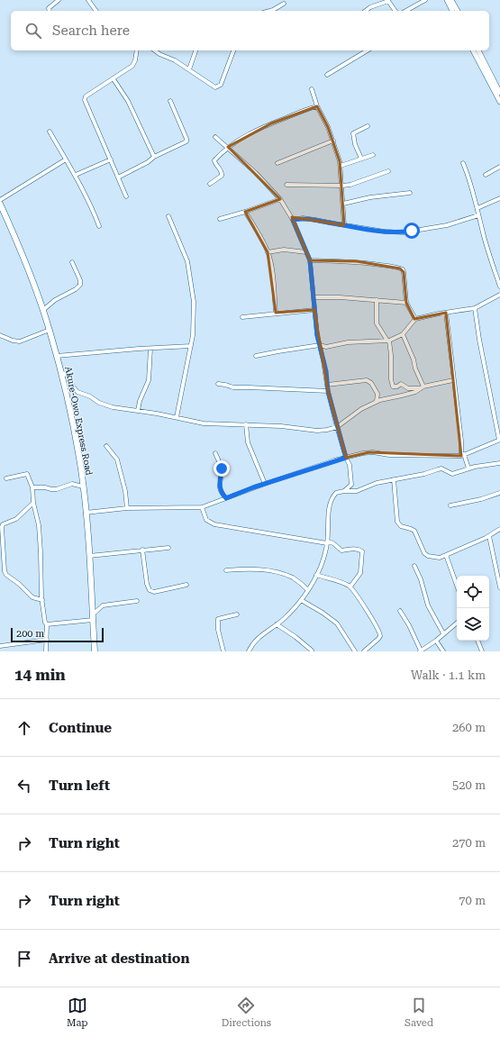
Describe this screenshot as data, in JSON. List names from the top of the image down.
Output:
{
  "streets": {
    "highway": ["Akure-Owo Express Road"]
  },
  "scale_bar": "200 m",
  "page": {
    "search": "Search here",
    "scale": "200 m",
    "heading": ["14 min", "Walk · 1.1 km"],
    "list": [
      ["Continue", "260 m"],
      ["Turn left", "520 m"],
      ["Turn right", "270 m"],
      ["Turn right", "70 m"],
      "Arrive at destination"
    ],
    "nav": ["Map", "Directions", "Saved"]
  }
}
